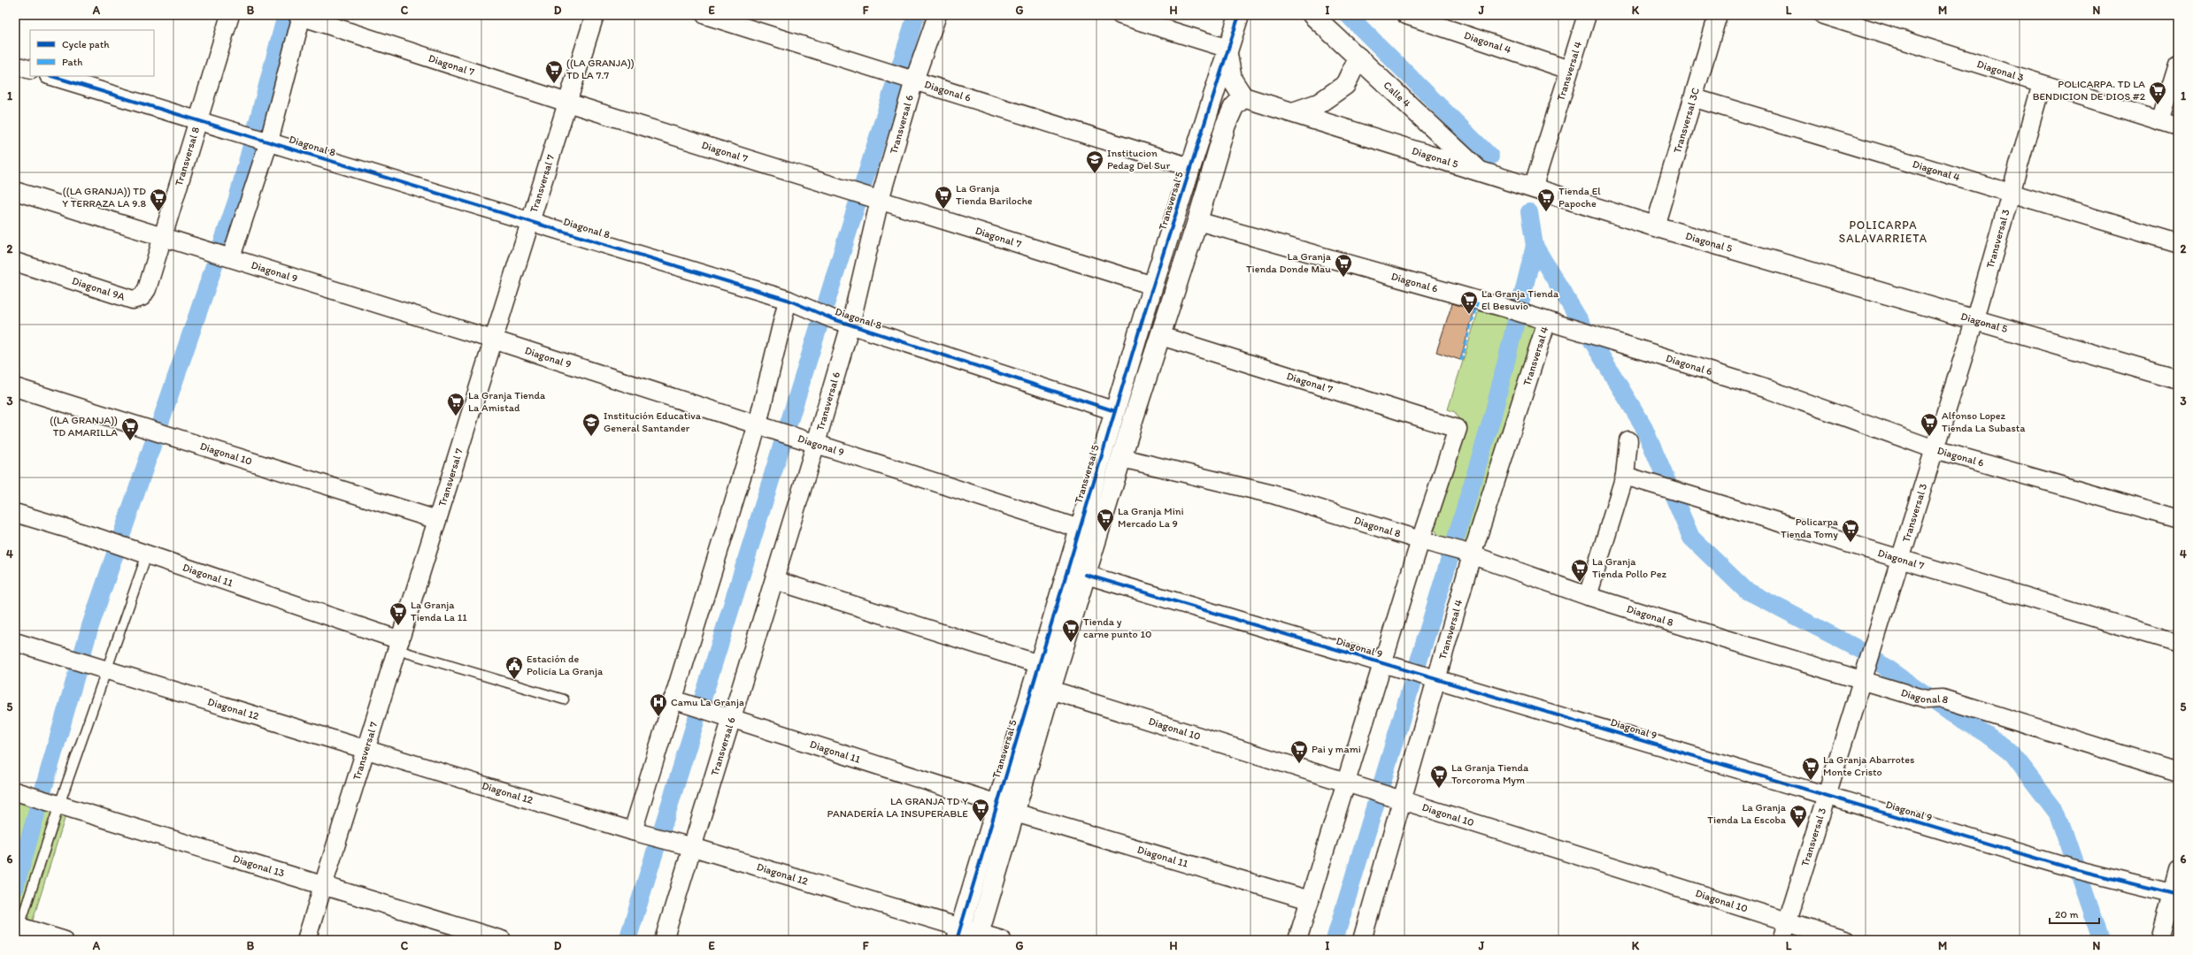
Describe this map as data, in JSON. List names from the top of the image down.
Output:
{
  "streets": {
    "street": [
      "Diagonal 4",
      "Diagonal 7",
      "Transversal 4",
      "Diagonal 3",
      "Diagonal 6",
      "Calle 4",
      "Transversal 3C",
      "Transversal 6",
      "Diagonal 8",
      "Transversal 8",
      "Diagonal 5",
      "Transversal 7",
      "Transversal 5",
      "Transversal 3",
      "Diagonal 9",
      "Diagonal 9A",
      "Diagonal 10",
      "Diagonal 11",
      "Diagonal 12",
      "Diagonal 13"
    ]
  },
  "crossings": [
    ["Diagonal 4", "Transversal 4"],
    ["Diagonal 4", "Transversal 3C"],
    ["Diagonal 4", "Transversal 3"],
    ["Diagonal 7", "Transversal 6"],
    ["Diagonal 7", "Diagonal 8"],
    ["Diagonal 7", "Transversal 7"],
    ["Diagonal 7", "Transversal 5"],
    ["Diagonal 7", "Transversal 3"],
    ["Transversal 4", "Diagonal 6"],
    ["Transversal 4", "Diagonal 8"],
    ["Transversal 4", "Diagonal 5"],
    ["Transversal 4", "Diagonal 9"],
    ["Transversal 4", "Diagonal 10"],
    ["Diagonal 3", "Transversal 3"],
    ["Diagonal 6", "Transversal 6"],
    ["Diagonal 6", "Transversal 5"],
    ["Diagonal 6", "Transversal 3"],
    ["Calle 4", "Diagonal 5"],
    ["Transversal 3C", "Diagonal 5"],
    ["Transversal 6", "Diagonal 8"],
    ["Transversal 6", "Diagonal 9"],
    ["Transversal 6", "Diagonal 11"],
    ["Transversal 6", "Diagonal 12"],
    ["Diagonal 8", "Transversal 8"],
    ["Diagonal 8", "Transversal 7"],
    ["Diagonal 8", "Transversal 5"],
    ["Diagonal 8", "Transversal 3"],
    ["Transversal 8", "Diagonal 9"],
    ["Transversal 8", "Diagonal 9A"],
    ["Diagonal 5", "Transversal 3"],
    ["Transversal 7", "Diagonal 9"],
    ["Transversal 7", "Diagonal 10"],
    ["Transversal 7", "Diagonal 11"],
    ["Transversal 7", "Diagonal 12"],
    ["Transversal 7", "Diagonal 13"],
    ["Transversal 5", "Diagonal 9"],
    ["Transversal 5", "Diagonal 11"],
    ["Transversal 5", "Diagonal 12"],
    ["Transversal 3", "Diagonal 9"],
    ["Transversal 3", "Diagonal 10"],
    ["Diagonal 9", "Diagonal 9A"]
  ],
  "districts": ["POLICARPA SALAVARRIETA"],
  "places": {
    "supermarket": [
      "((LA GRANJA)) TD LA 7.7",
      "POLICARPA. TD LA BENDICION DE DIOS #2",
      "La Granja Tienda Bariloche",
      "((LA GRANJA)) TD Y TERRAZA LA 9.8",
      "Tienda El Papoche",
      "La Granja Tienda Donde Mau",
      "La Granja Tienda El Besuvio",
      "La Granja Tienda La Amistad",
      "Alfonso Lopez Tienda La Subasta",
      "((LA GRANJA)) TD AMARILLA",
      "La Granja Mini Mercado La 9",
      "Policarpa Tienda Tomy",
      "La Granja Tienda Pollo Pez",
      "La Granja Tienda La 11",
      "Tienda y carne punto 10",
      "Pai y mami",
      "La Granja Abarrotes Monte Cristo",
      "La Granja Tienda Torcoroma Mym",
      "LA GRANJA TD Y PANADERÍA LA INSUPERABLE",
      "La Granja Tienda La Escoba"
    ],
    "school or university": ["Institucion Pedag Del Sur", "Institución Educativa General Santander"],
    "public building": ["Estación de Policía La Granja"],
    "hospital": ["Camu La Granja"]
  },
  "legend": ["Cycle path", "Path"],
  "scale_bar": "20 m",
  "grid": {
    "columns": [
      "A",
      "B",
      "C",
      "D",
      "E",
      "F",
      "G",
      "H",
      "I",
      "J",
      "K",
      "L",
      "M",
      "N"
    ],
    "rows": [
      "1",
      "2",
      "3",
      "4",
      "5",
      "6"
    ]
  }
}
